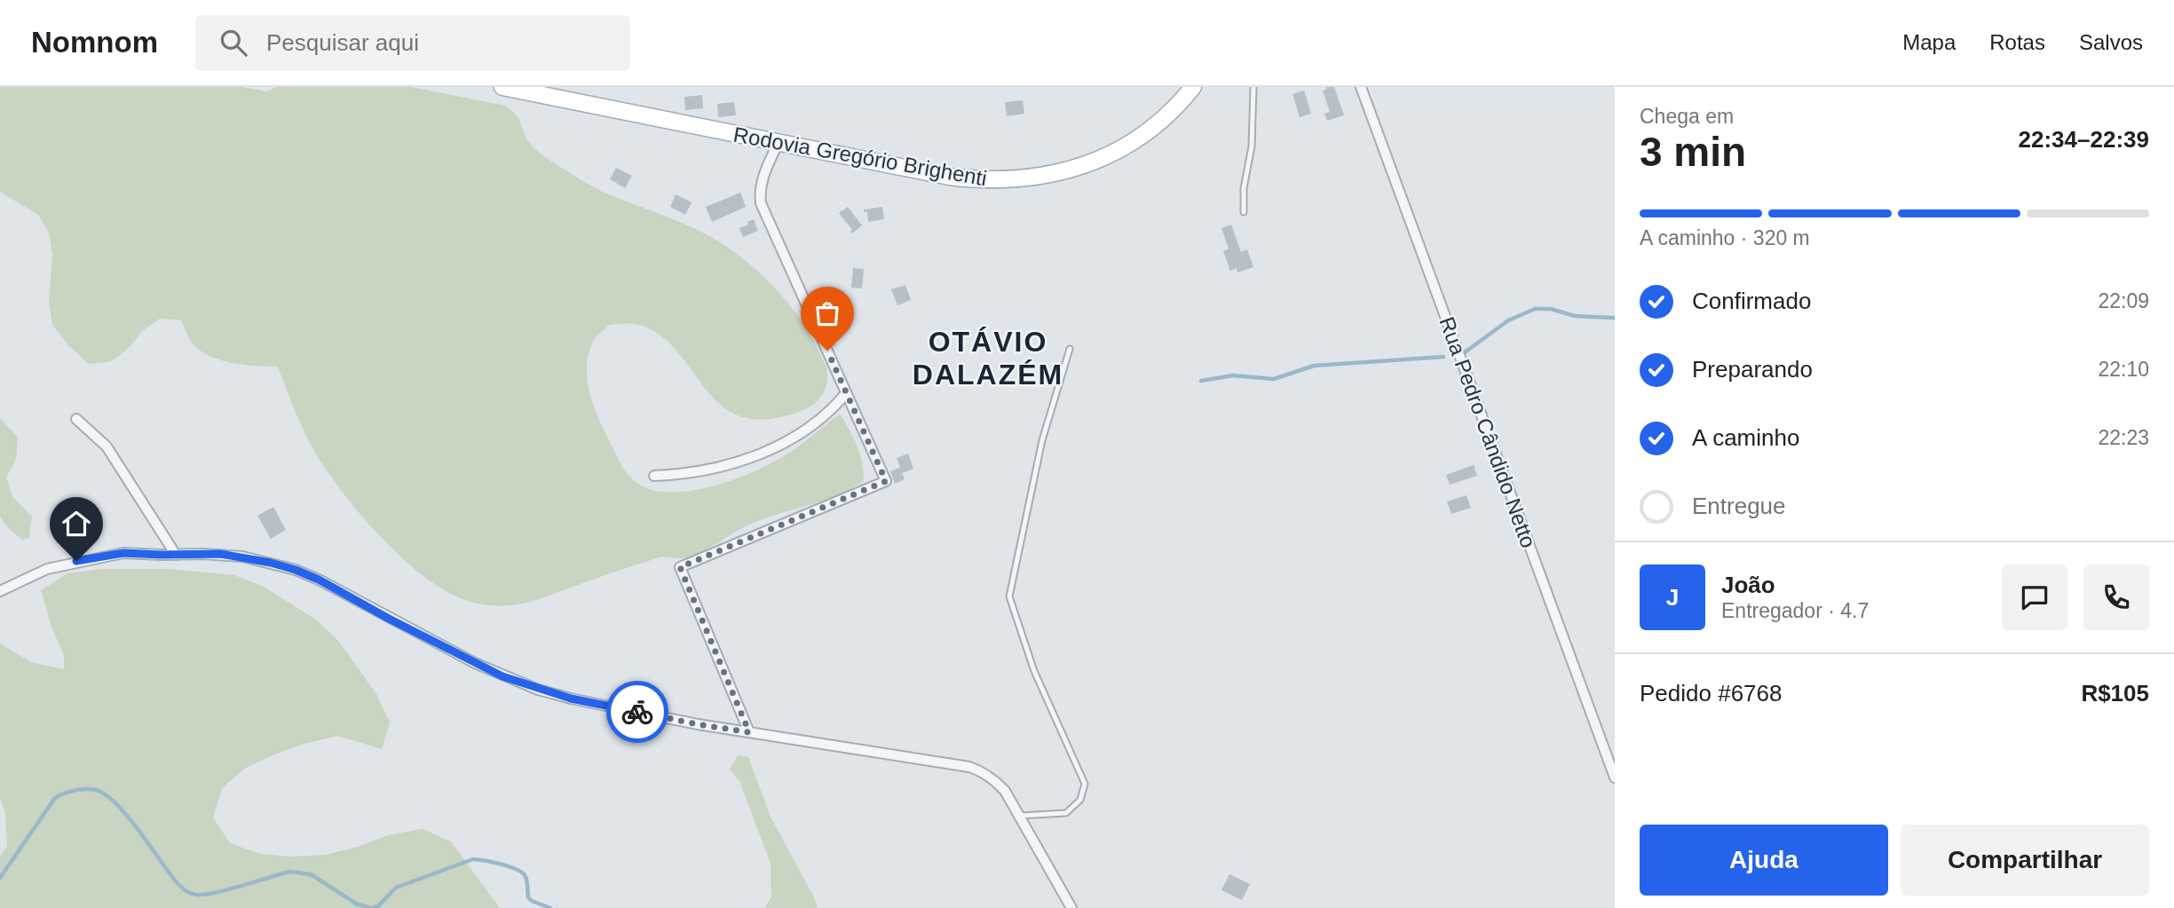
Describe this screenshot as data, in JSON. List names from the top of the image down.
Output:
{
  "streets": {
    "main road": ["Rodovia Gregório Brighenti"],
    "street": ["Rua Pedro Cândido Netto"]
  },
  "districts": ["OTÁVIO DALAZÉM"],
  "page": {
    "header": "Nomnom",
    "search": "Pesquisar aqui",
    "nav": ["Mapa", "Rotas", "Salvos"],
    "heading": ["3 min", "Chega em", "22:34–22:39"],
    "panel": [
      "João",
      "Entregador · 4.7",
      "Pedido #6768",
      "R$105"
    ],
    "bar": "A caminho · 320 m",
    "list": [
      ["Confirmado", "22:09"],
      ["Preparando", "22:10"],
      ["A caminho", "22:23"],
      "Entregue"
    ],
    "round": "J",
    "buttons": ["Ajuda", "Compartilhar"]
  }
}
